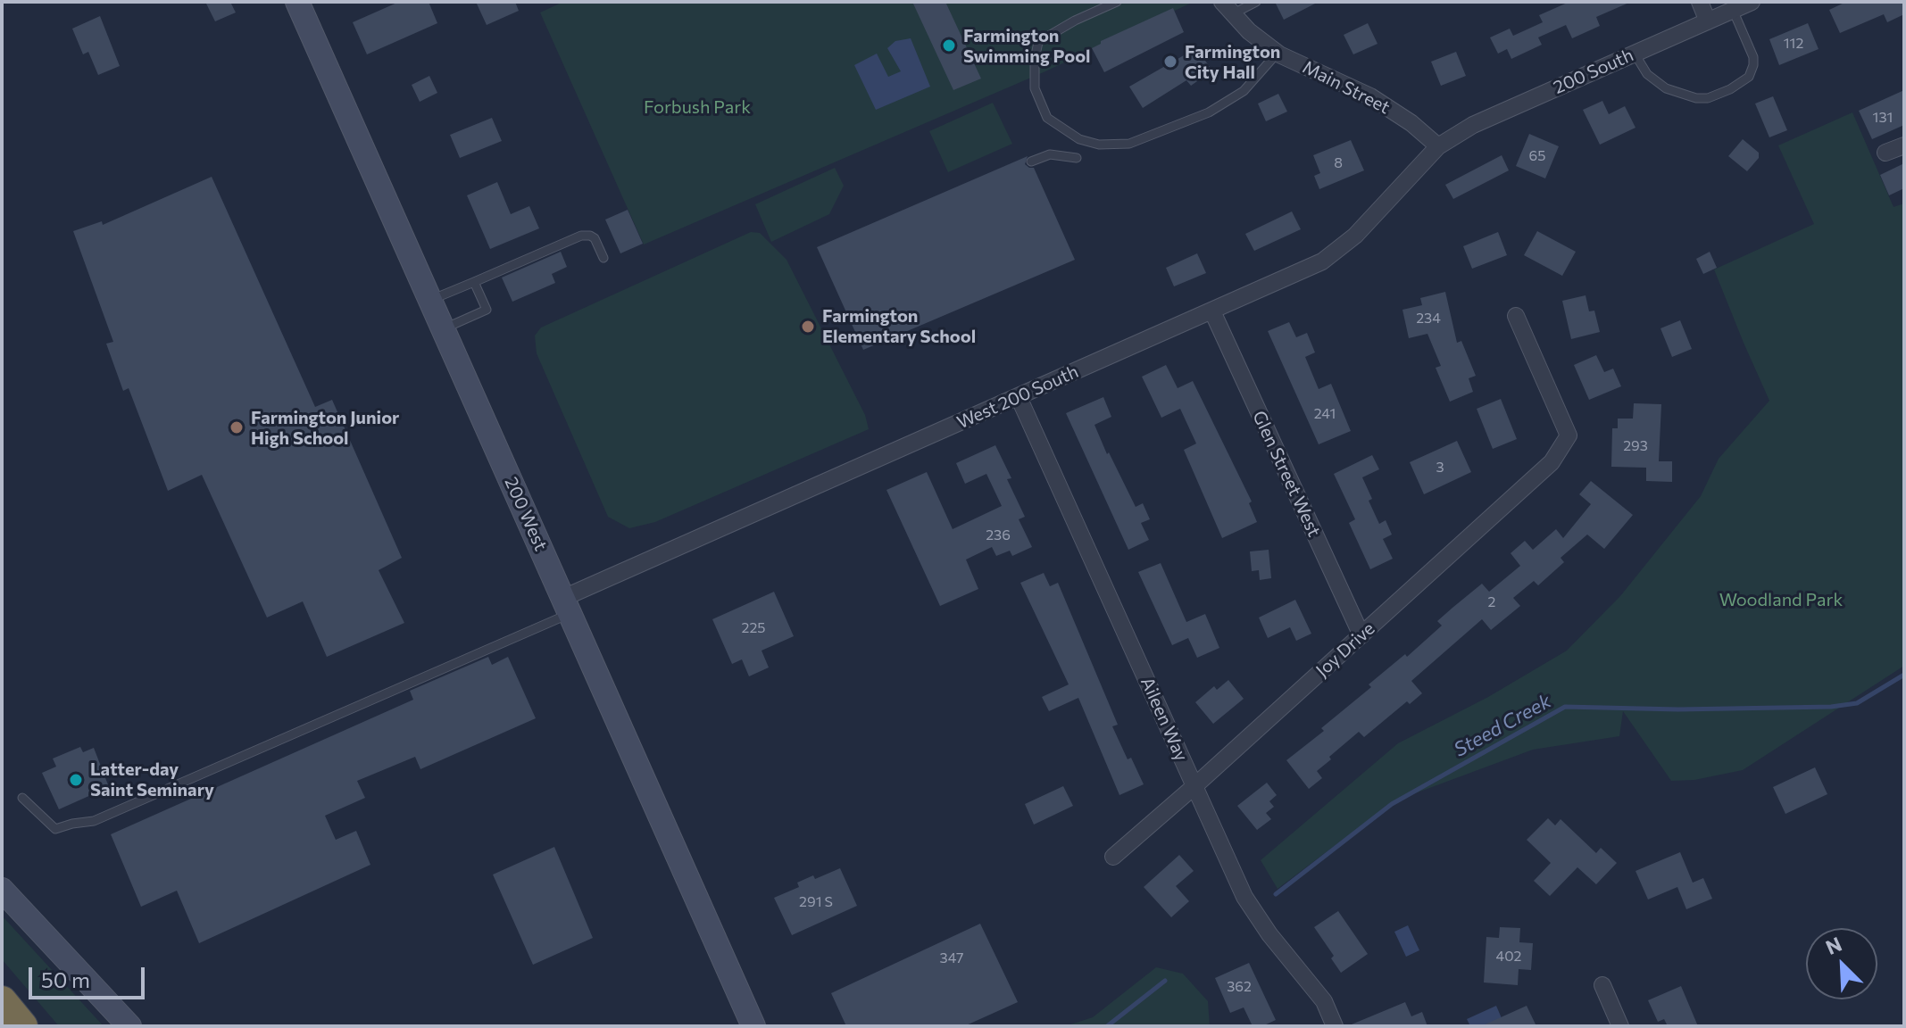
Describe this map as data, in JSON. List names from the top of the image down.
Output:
{
  "streets": {
    "main road": ["200 West"],
    "street": [
      "200 South",
      "Main Street",
      "West 200 South",
      "Glen Street West",
      "Joy Drive",
      "Aileen Way"
    ]
  },
  "crossings": [
    ["200 South", "Main Street"],
    ["200 South", "West 200 South"],
    ["Main Street", "West 200 South"],
    ["West 200 South", "Glen Street West"],
    ["West 200 South", "200 West"],
    ["West 200 South", "Aileen Way"],
    ["Glen Street West", "Joy Drive"],
    ["Joy Drive", "Aileen Way"]
  ],
  "water": ["Steed Creek"],
  "parks": ["Forbush Park", "Woodland Park"],
  "places": [
    "Farmington Swimming Pool",
    "Farmington City Hall",
    "Farmington Elementary School",
    "Farmington Junior High School",
    "Latter-day Saint Seminary"
  ],
  "house_numbers": [
    "112",
    "131",
    "65",
    "8",
    "234",
    "241",
    "293",
    "3",
    "236",
    "2",
    "225",
    "291 S",
    "402",
    "347",
    "362"
  ],
  "scale_bar": "50 m",
  "north": "top left"
}
